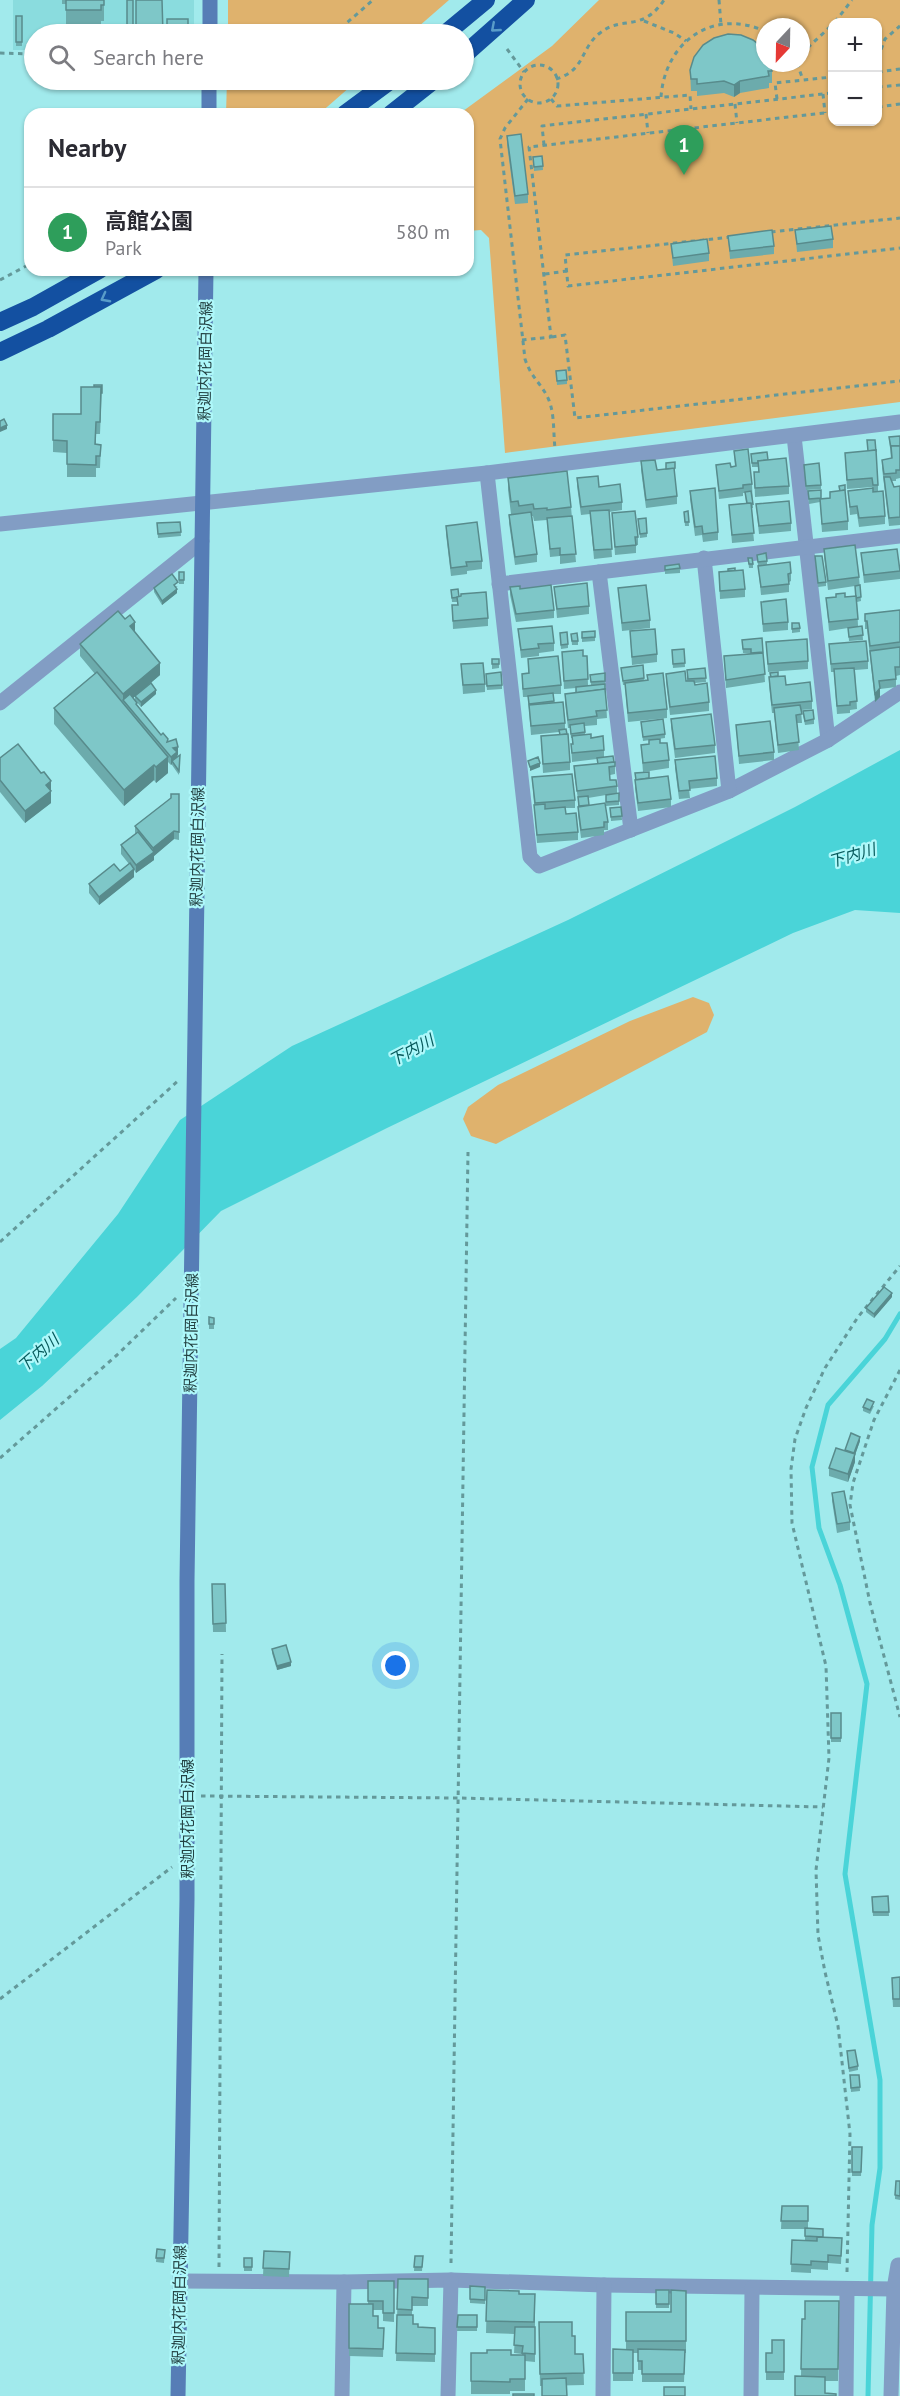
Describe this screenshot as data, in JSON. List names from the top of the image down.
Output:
{
  "streets": {
    "main road": ["釈迦内花岡白沢線"]
  },
  "water": ["下内川"],
  "north": "bottom",
  "page": {
    "map_buttons": ["+", "−"],
    "search": "Search here",
    "heading": "Nearby",
    "pins": "1",
    "list": [
      {
        "mark": "1",
        "name": "高館公園",
        "note": "Park",
        "value": "580 m"
      }
    ]
  }
}
